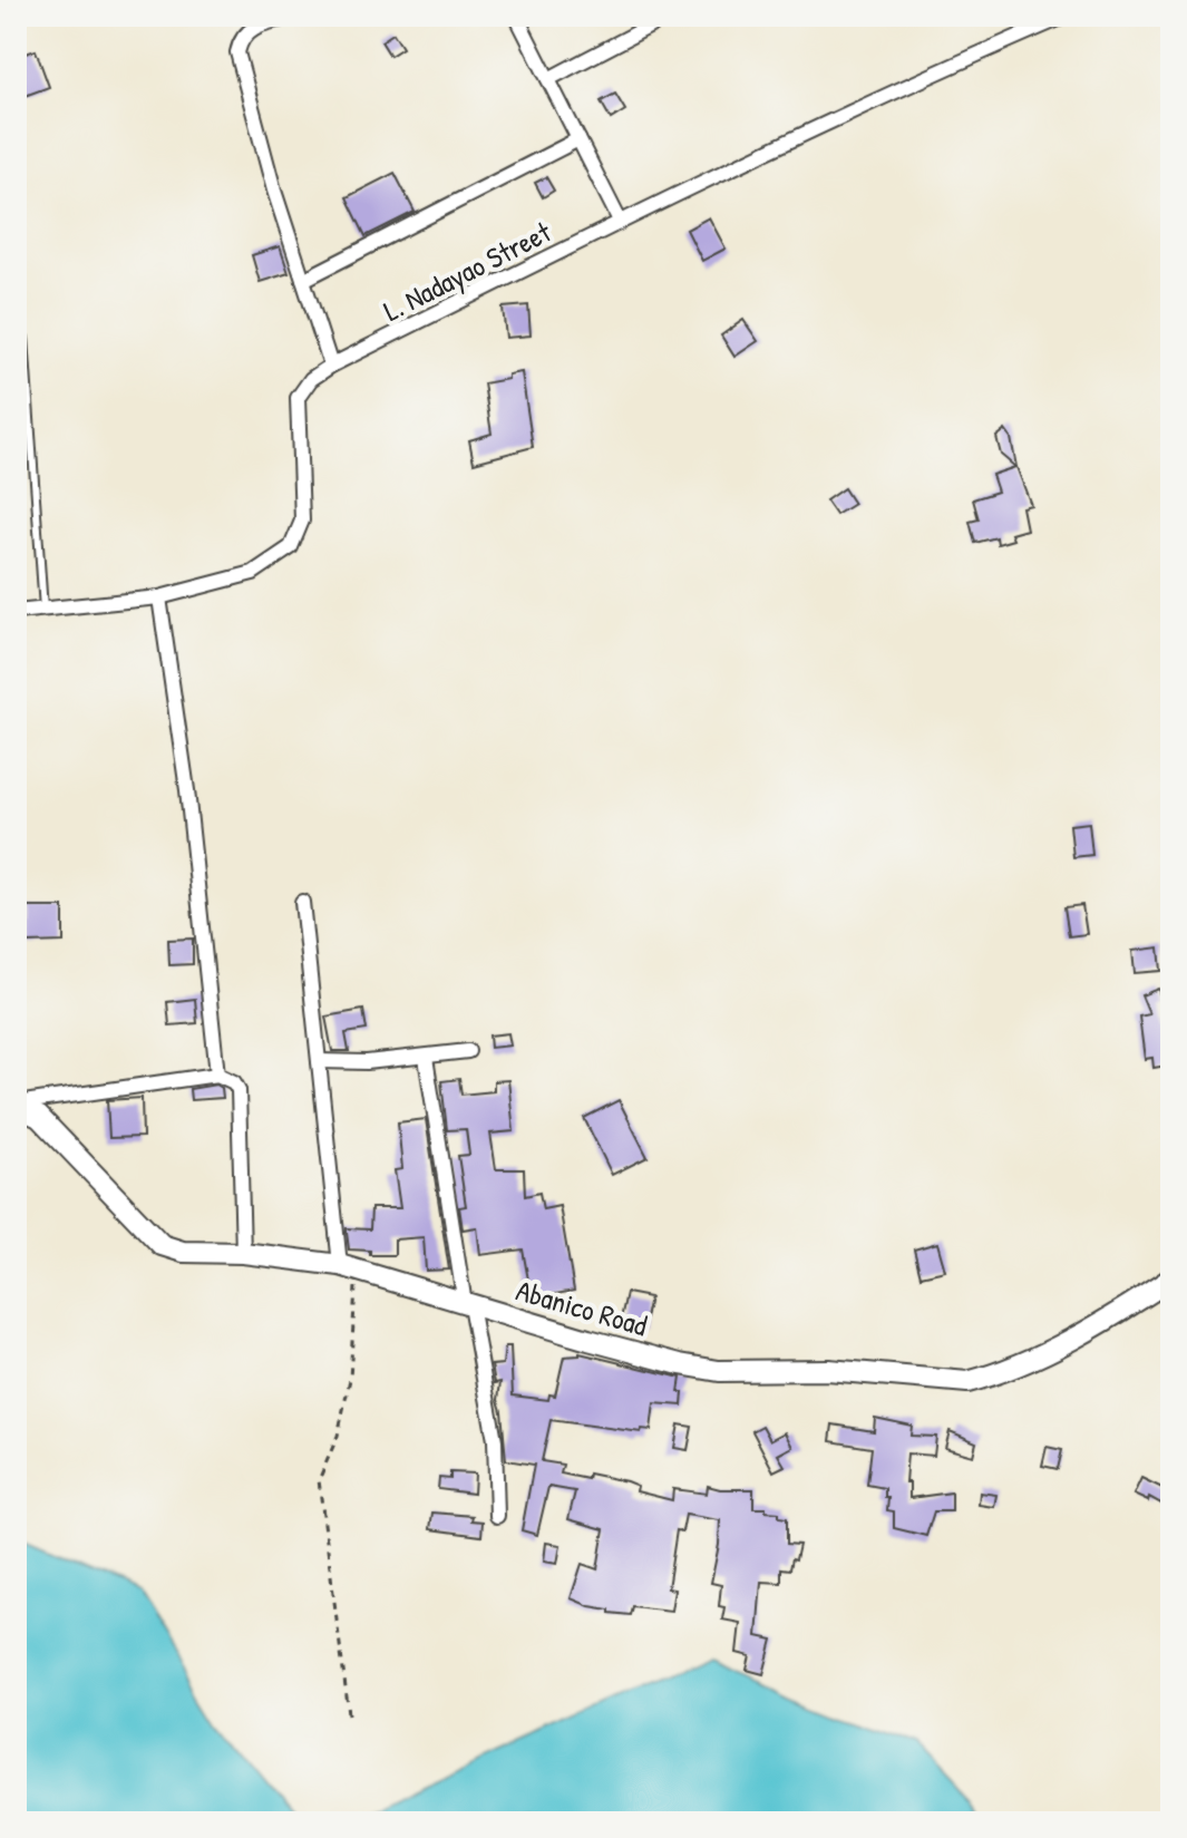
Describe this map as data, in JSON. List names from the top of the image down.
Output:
{
  "streets": {
    "street": ["L. Nadayao Street", "Abanico Road"]
  }
}
